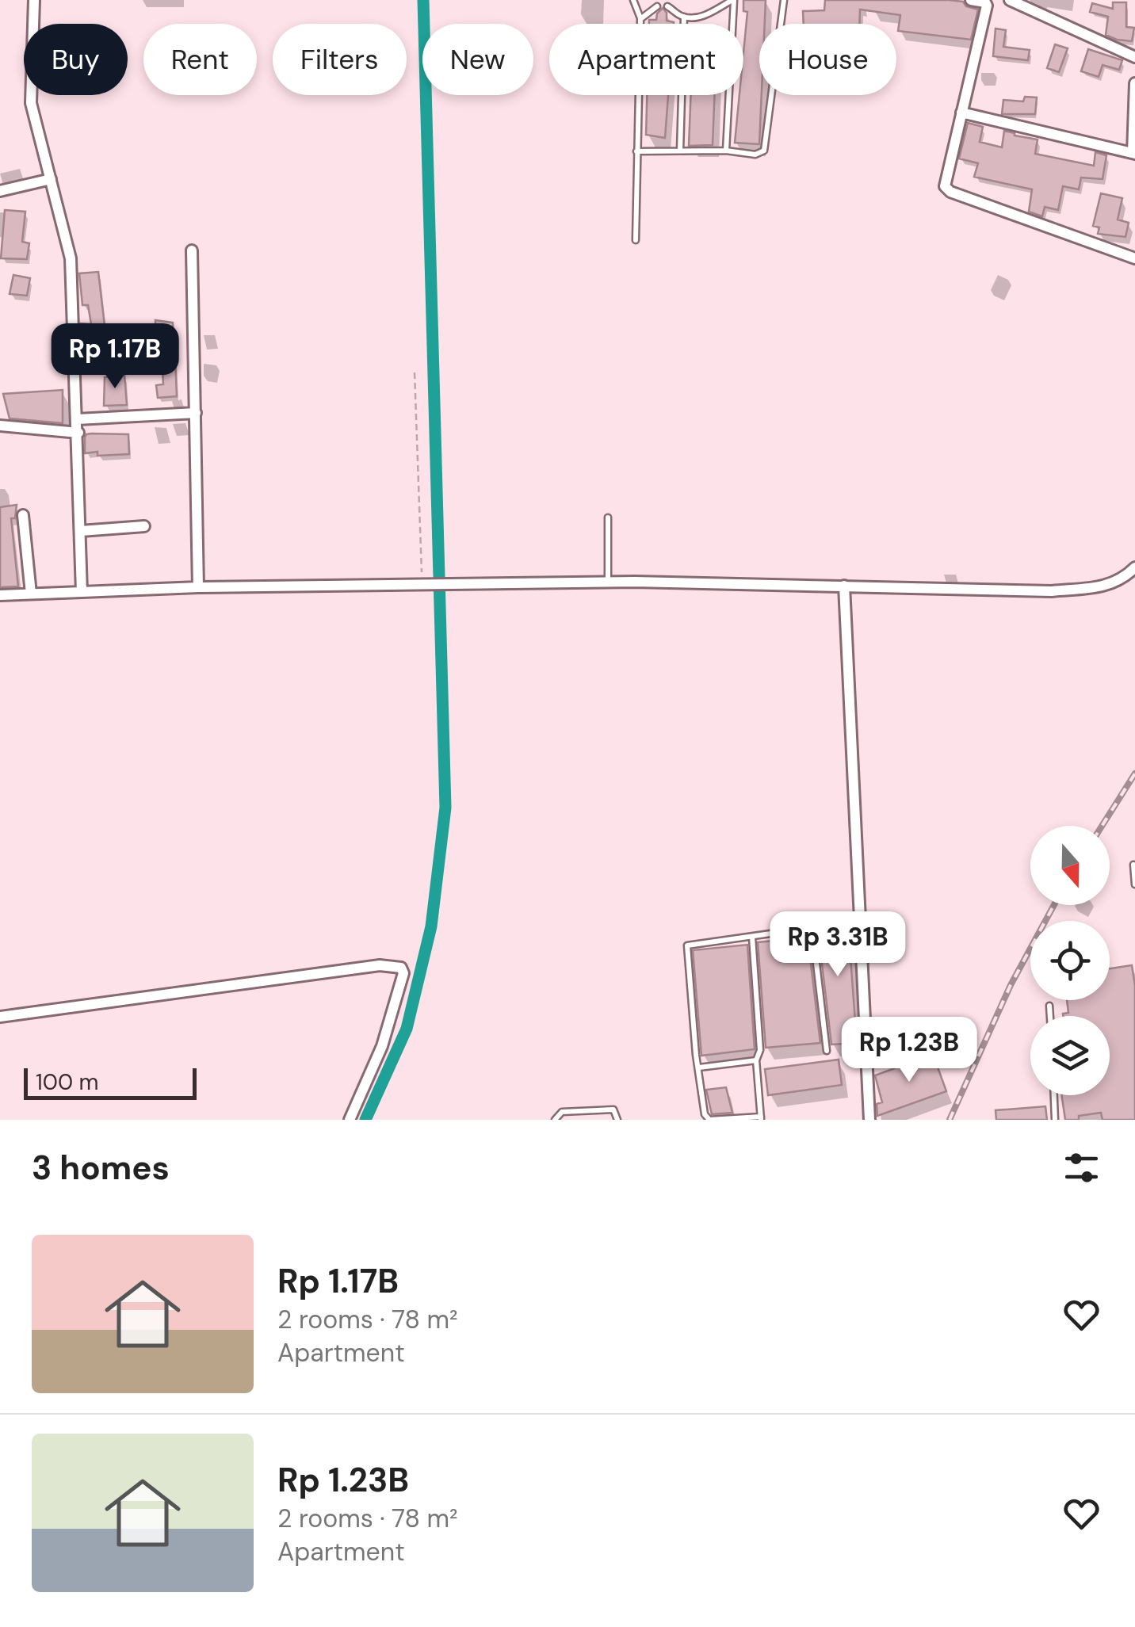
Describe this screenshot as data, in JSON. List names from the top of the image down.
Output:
{
  "scale_bar": "100 m",
  "north": "bottom",
  "page": {
    "chip": [
      "Buy",
      "Rent",
      "Filters",
      "New",
      "Apartment",
      "House"
    ],
    "price": ["Rp 1.17B", "Rp 3.31B", "Rp 1.23B"],
    "scale": "100 m",
    "heading": "3 homes",
    "list": [
      {
        "name": "Rp 1.17B",
        "note": "2 rooms · 78 m² · Apartment"
      },
      {
        "name": "Rp 1.23B",
        "note": "2 rooms · 78 m² · Apartment"
      }
    ]
  }
}
